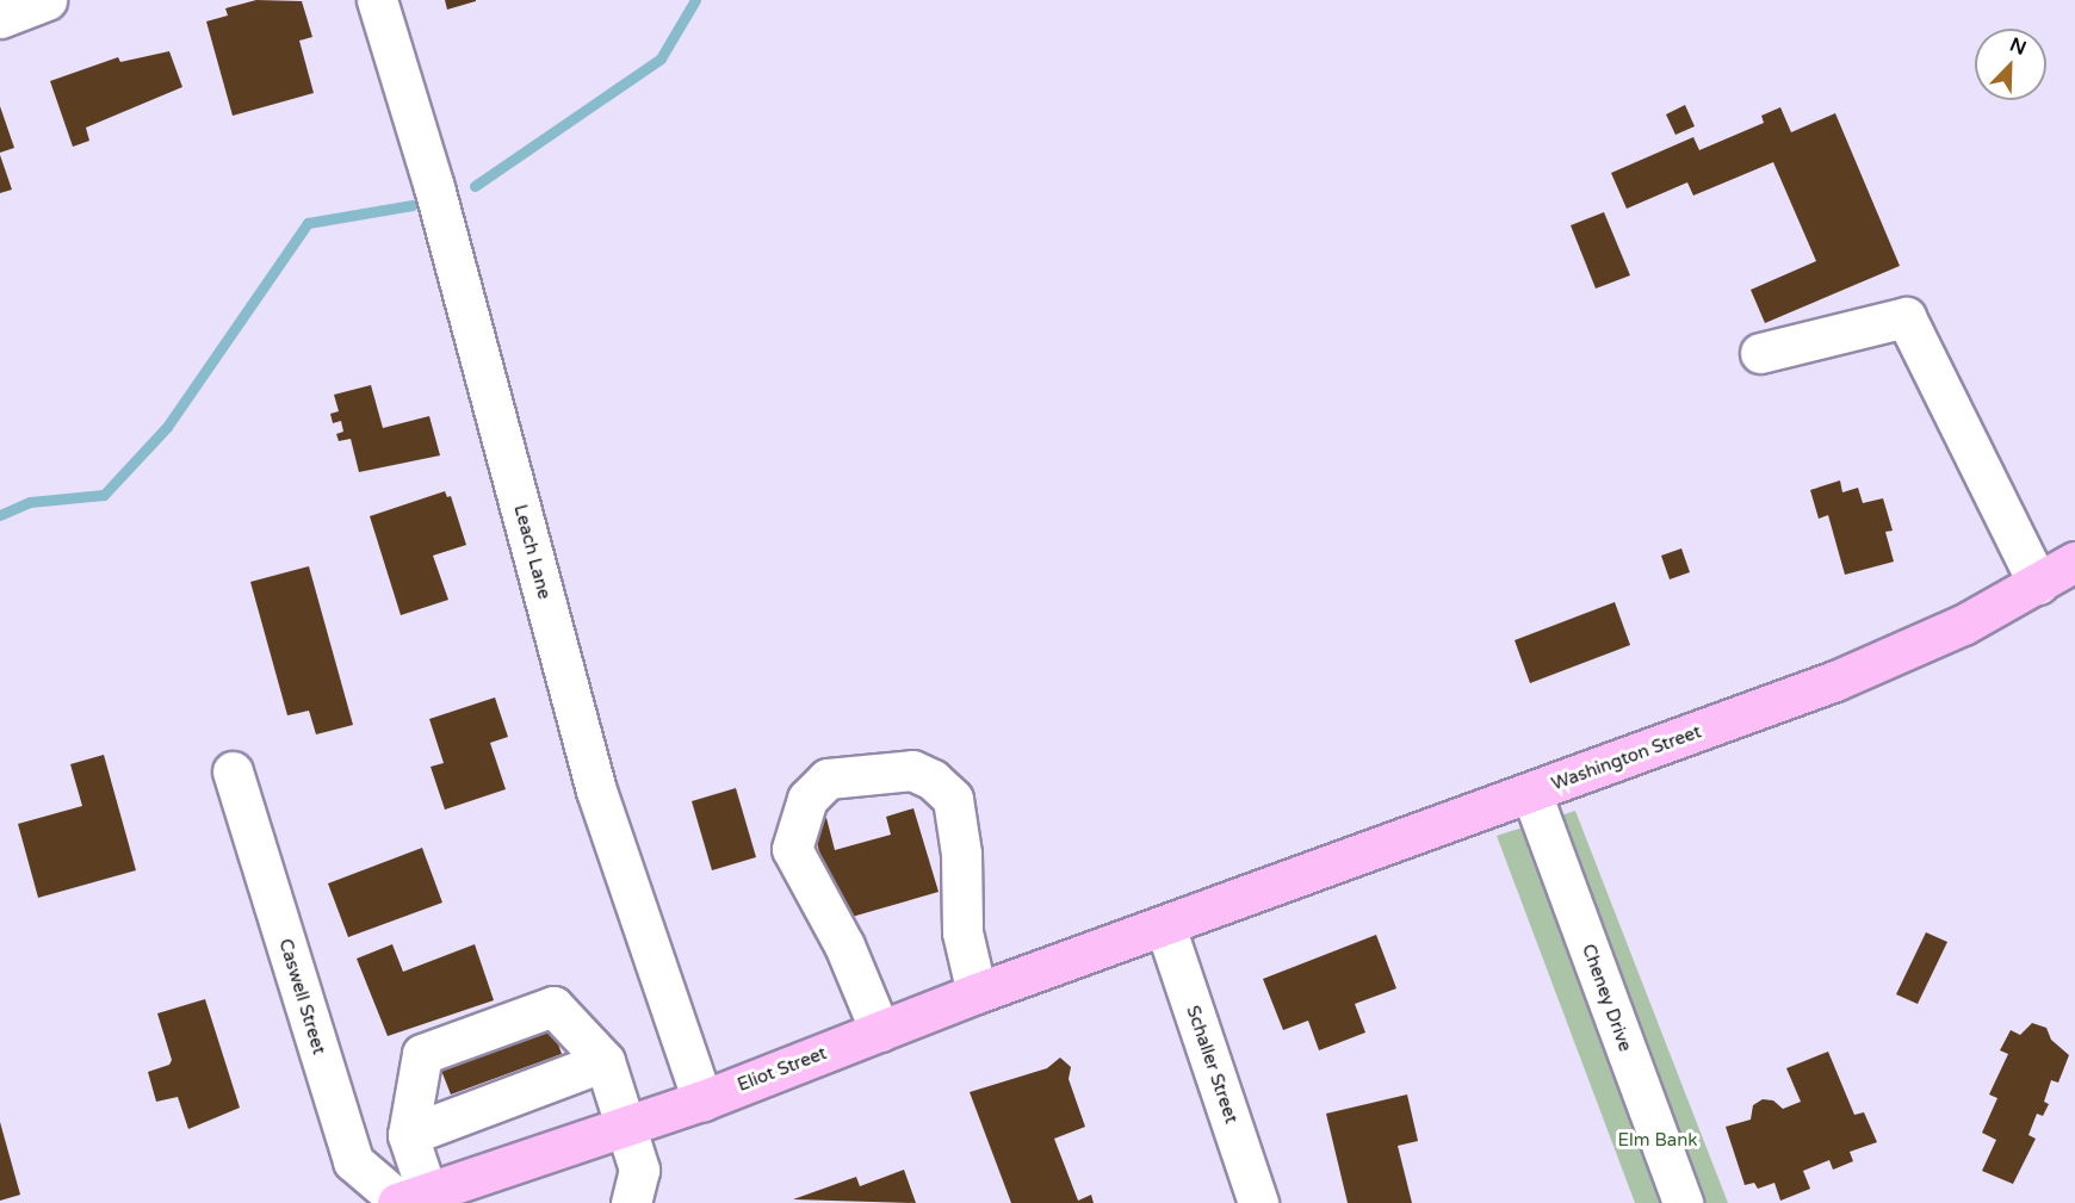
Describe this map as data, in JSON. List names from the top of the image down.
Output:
{
  "streets": {
    "main road": ["Washington Street", "Eliot Street"],
    "street": [
      "Leach Lane",
      "Caswell Street",
      "Cheney Drive",
      "Schaller Street"
    ]
  },
  "crossings": [
    ["Leach Lane", "Eliot Street"],
    ["Washington Street", "Cheney Drive"],
    ["Washington Street", "Schaller Street"],
    ["Washington Street", "Eliot Street"],
    ["Caswell Street", "Eliot Street"],
    ["Schaller Street", "Eliot Street"]
  ],
  "parks": ["Elm Bank"],
  "north": "top right"
}
